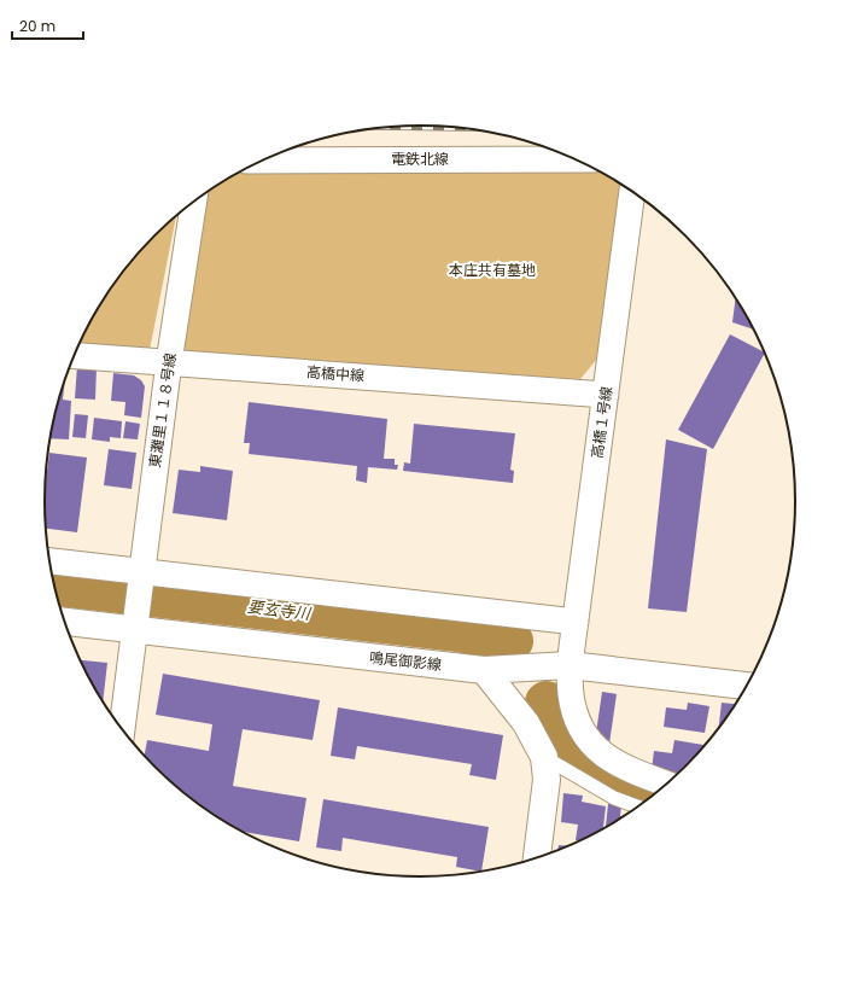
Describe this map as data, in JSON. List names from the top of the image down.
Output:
{
  "streets": {
    "street": [
      "電鉄北線",
      "高橋中線",
      "東灘里１１８号線",
      "高橋１号線",
      "鳴尾御影線"
    ]
  },
  "crossings": [
    ["高橋中線", "東灘里１１８号線"],
    ["高橋中線", "高橋１号線"],
    ["東灘里１１８号線", "鳴尾御影線"],
    ["高橋１号線", "鳴尾御影線"]
  ],
  "water": ["要玄寺川"],
  "parks": ["本庄共有墓地"],
  "scale_bar": "20 m"
}
